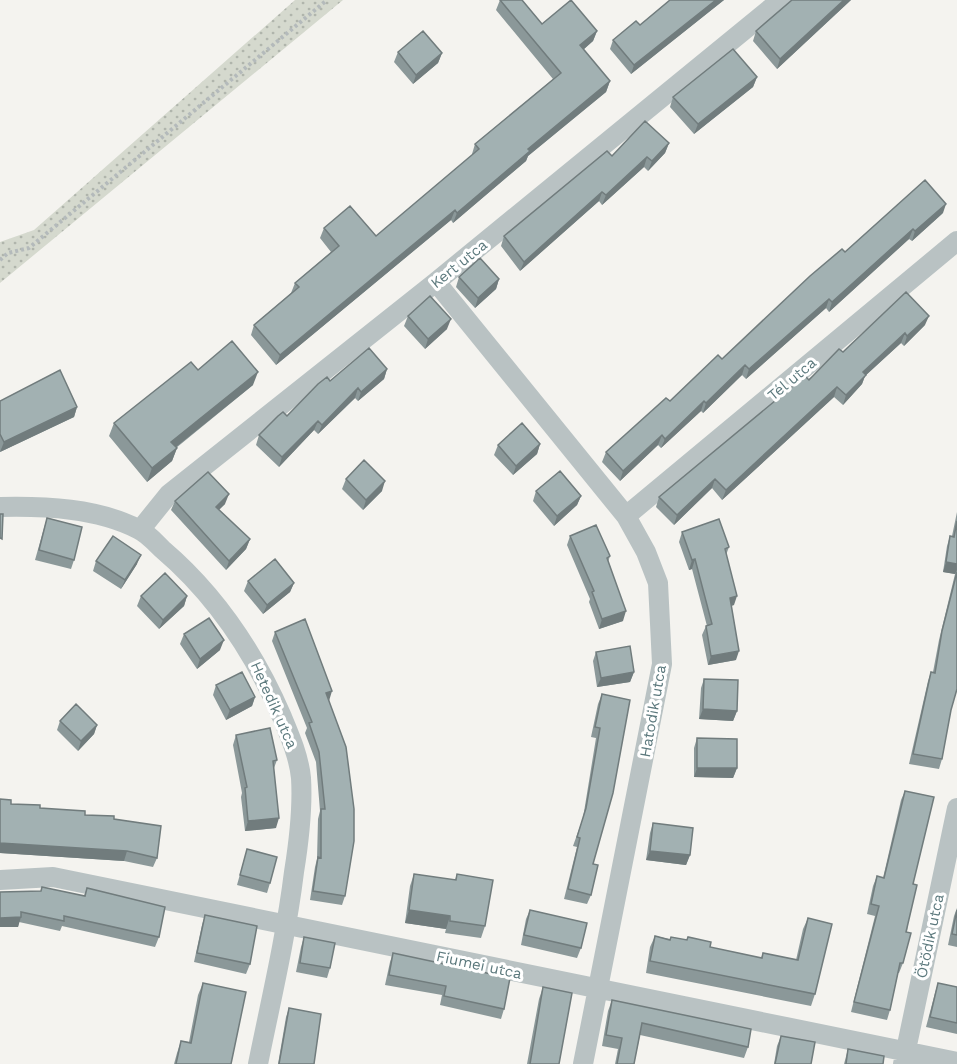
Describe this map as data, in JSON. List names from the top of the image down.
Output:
{
  "streets": {
    "street": [
      "Kert utca",
      "Tél utca",
      "Hetedik utca",
      "Hatodik utca",
      "Ötödik utca",
      "Fiumei utca"
    ]
  },
  "crossings": [
    ["Kert utca", "Hetedik utca"],
    ["Kert utca", "Hatodik utca"],
    ["Tél utca", "Hatodik utca"],
    ["Hetedik utca", "Fiumei utca"],
    ["Hatodik utca", "Fiumei utca"],
    ["Ötödik utca", "Fiumei utca"]
  ]
}
